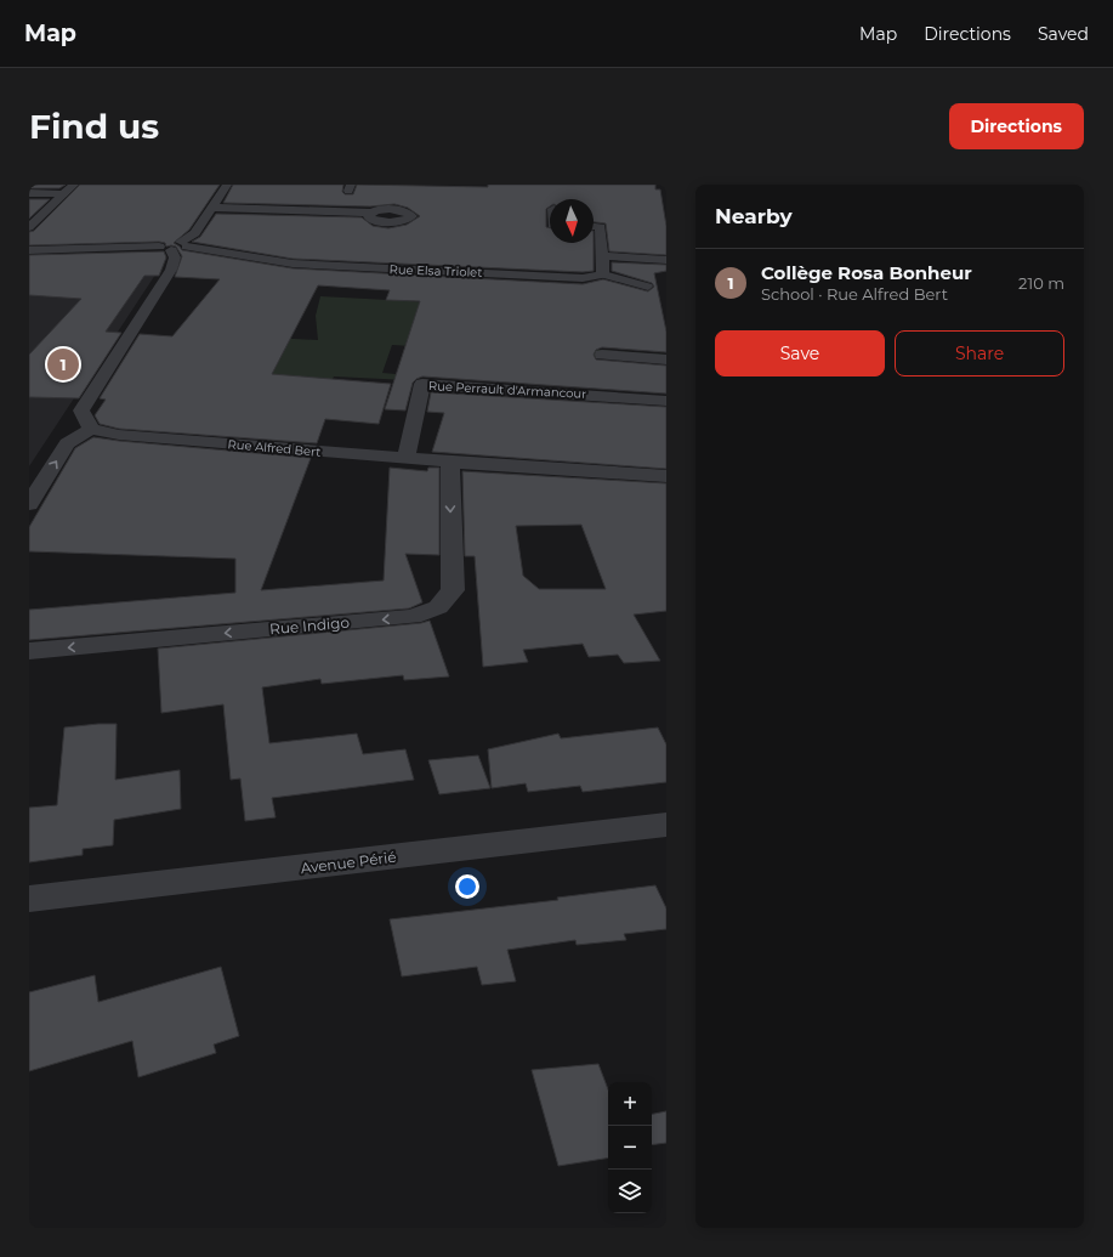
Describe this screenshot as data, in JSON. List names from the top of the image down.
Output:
{
  "streets": {
    "street": [
      "Rue Elsa Triolet",
      "Rue Perrault d'Armancour",
      "Rue Alfred Bert",
      "Rue Indigo",
      "Avenue Périé"
    ]
  },
  "crossings": [
    ["Rue Perrault d'Armancour", "Rue Alfred Bert"],
    ["Rue Alfred Bert", "Rue Indigo"]
  ],
  "one_way": ["Rue Indigo"],
  "north": "bottom",
  "page": {
    "header": "Map",
    "nav": ["Map", "Directions", "Saved"],
    "buttons": [
      "Directions",
      ["Save", "Share"]
    ],
    "title": "Find us",
    "heading": "Nearby",
    "list": [
      {
        "mark": "1",
        "name": "Collège Rosa Bonheur",
        "note": "School · Rue Alfred Bert",
        "value": "210 m"
      }
    ],
    "pins": "1",
    "map_buttons": ["+", "−"]
  }
}
